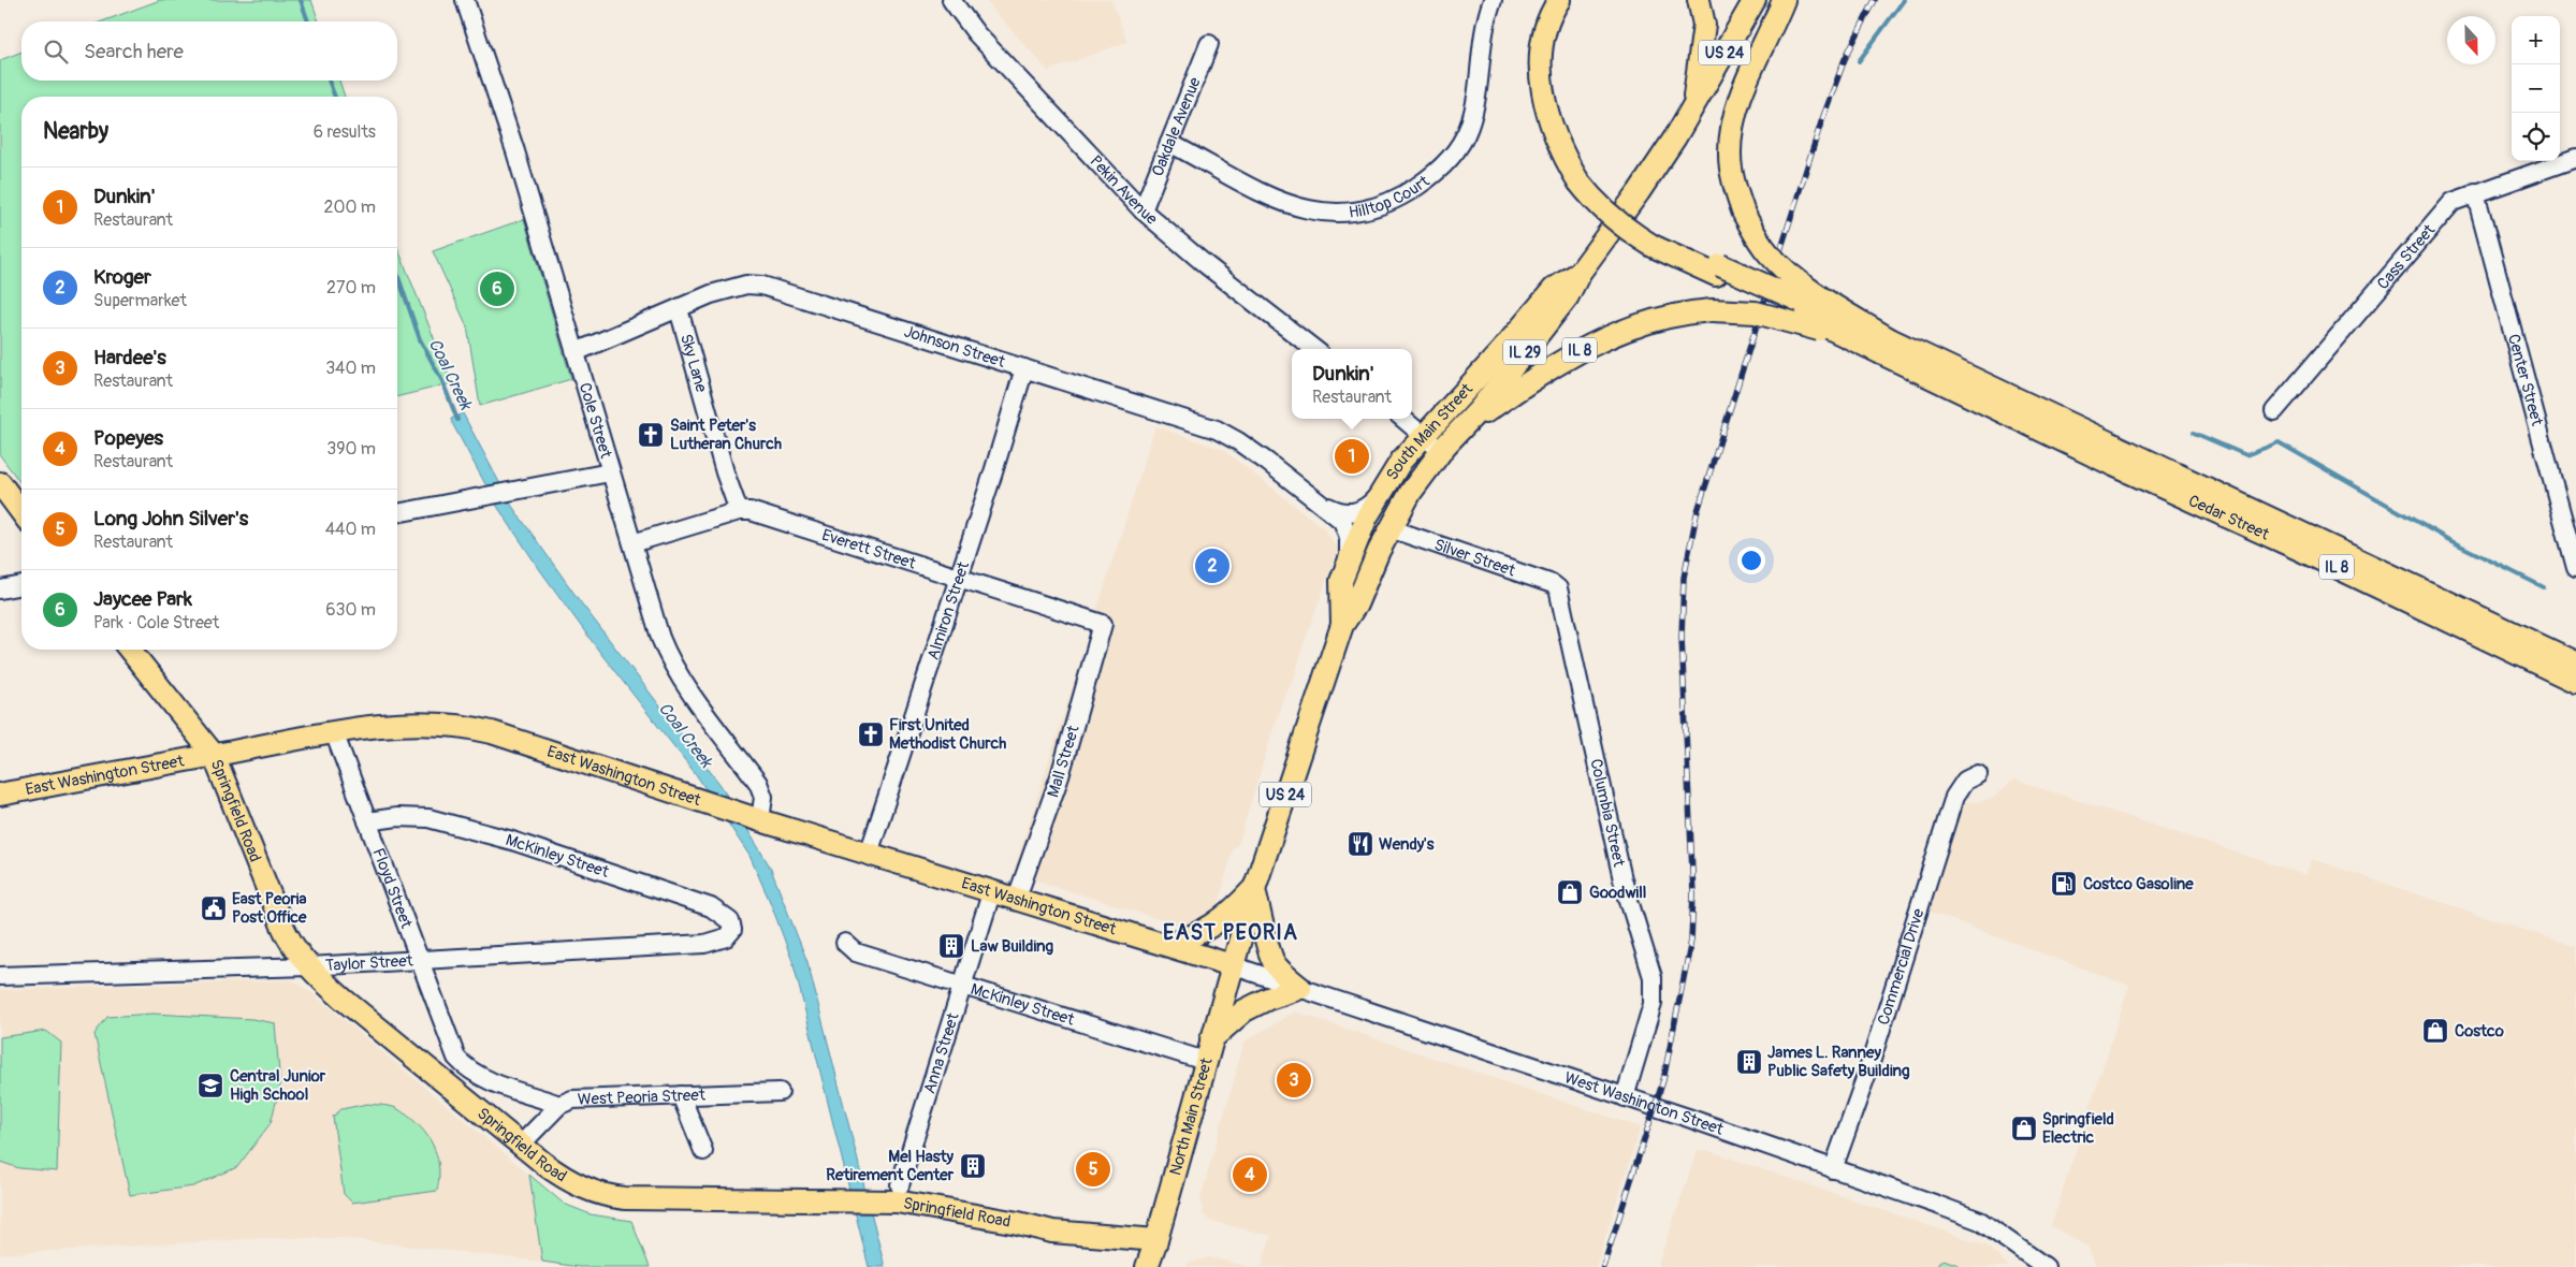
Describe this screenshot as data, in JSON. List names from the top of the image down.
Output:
{
  "streets": {
    "main road": [
      "US 24",
      "IL 8",
      "IL 29",
      "South Main Street",
      "Cedar Street",
      "East Washington Street",
      "Springfield Road",
      "North Main Street"
    ],
    "street": [
      "Oakdale Avenue",
      "Pekin Avenue",
      "Hilltop Court",
      "Cass Street",
      "Johnson Street",
      "Sky Lane",
      "Center Street",
      "Cole Street",
      "Everett Street",
      "Silver Street",
      "Almiron Street",
      "Mall Street",
      "Columbia Street",
      "McKinley Street",
      "Floyd Street",
      "Taylor Street",
      "Commercial Drive",
      "Anna Street",
      "West Peoria Street",
      "West Washington Street"
    ]
  },
  "crossings": [
    ["Oakdale Avenue", "Pekin Avenue"],
    ["Oakdale Avenue", "Hilltop Court"],
    ["Cass Street", "Center Street"],
    ["Johnson Street", "Sky Lane"],
    ["Johnson Street", "Cole Street"],
    ["Johnson Street", "South Main Street"],
    ["Johnson Street", "Almiron Street"],
    ["IL 8", "South Main Street"],
    ["IL 8", "Cedar Street"],
    ["Sky Lane", "Everett Street"],
    ["Cole Street", "Everett Street"],
    ["Cole Street", "East Washington Street"],
    ["South Main Street", "Silver Street"],
    ["South Main Street", "East Washington Street"],
    ["South Main Street", "West Washington Street"],
    ["South Main Street", "North Main Street"],
    ["Everett Street", "Almiron Street"],
    ["Everett Street", "Mall Street"],
    ["Silver Street", "Columbia Street"],
    ["Almiron Street", "East Washington Street"],
    ["Mall Street", "East Washington Street"],
    ["East Washington Street", "Springfield Road"],
    ["East Washington Street", "Floyd Street"],
    ["East Washington Street", "Anna Street"],
    ["East Washington Street", "West Washington Street"],
    ["East Washington Street", "North Main Street"],
    ["Springfield Road", "Taylor Street"],
    ["Springfield Road", "West Peoria Street"],
    ["Springfield Road", "North Main Street"],
    ["Columbia Street", "West Washington Street"],
    ["McKinley Street", "Floyd Street"],
    ["McKinley Street", "Taylor Street"],
    ["McKinley Street", "Anna Street"],
    ["McKinley Street", "North Main Street"],
    ["Floyd Street", "Taylor Street"],
    ["Floyd Street", "West Peoria Street"],
    ["Commercial Drive", "West Washington Street"],
    ["West Washington Street", "North Main Street"]
  ],
  "districts": ["EAST PEORIA"],
  "water": ["Coal Creek"],
  "places": {
    "church": ["Saint Peter's Lutheran Church", "First United Methodist Church"],
    "restaurant": ["Wendy's"],
    "fuel station": ["Costco Gasoline"],
    "shop": ["Goodwill", "Costco", "Springfield Electric"],
    "public building": ["East Peoria Post Office"],
    "building": ["Law Building", "James L. Ranney Public Safety Building", "Mel Hasty Retirement Center"],
    "school or university": ["Central Junior High School"]
  },
  "north": "bottom",
  "page": {
    "map_buttons": ["+", "−"],
    "search": "Search here",
    "heading": ["Nearby", "6 results"],
    "list": [
      {
        "mark": "1",
        "name": "Dunkin'",
        "note": "Restaurant",
        "value": "200 m"
      },
      {
        "mark": "2",
        "name": "Kroger",
        "note": "Supermarket",
        "value": "270 m"
      },
      {
        "mark": "3",
        "name": "Hardee's",
        "note": "Restaurant",
        "value": "340 m"
      },
      {
        "mark": "4",
        "name": "Popeyes",
        "note": "Restaurant",
        "value": "390 m"
      },
      {
        "mark": "5",
        "name": "Long John Silver's",
        "note": "Restaurant",
        "value": "440 m"
      },
      {
        "mark": "6",
        "name": "Jaycee Park",
        "note": "Park · Cole Street",
        "value": "630 m"
      }
    ],
    "pins": [
      "6",
      "1",
      "2",
      "3",
      "5",
      "4"
    ],
    "popup": ["Dunkin'", "Restaurant"]
  }
}
